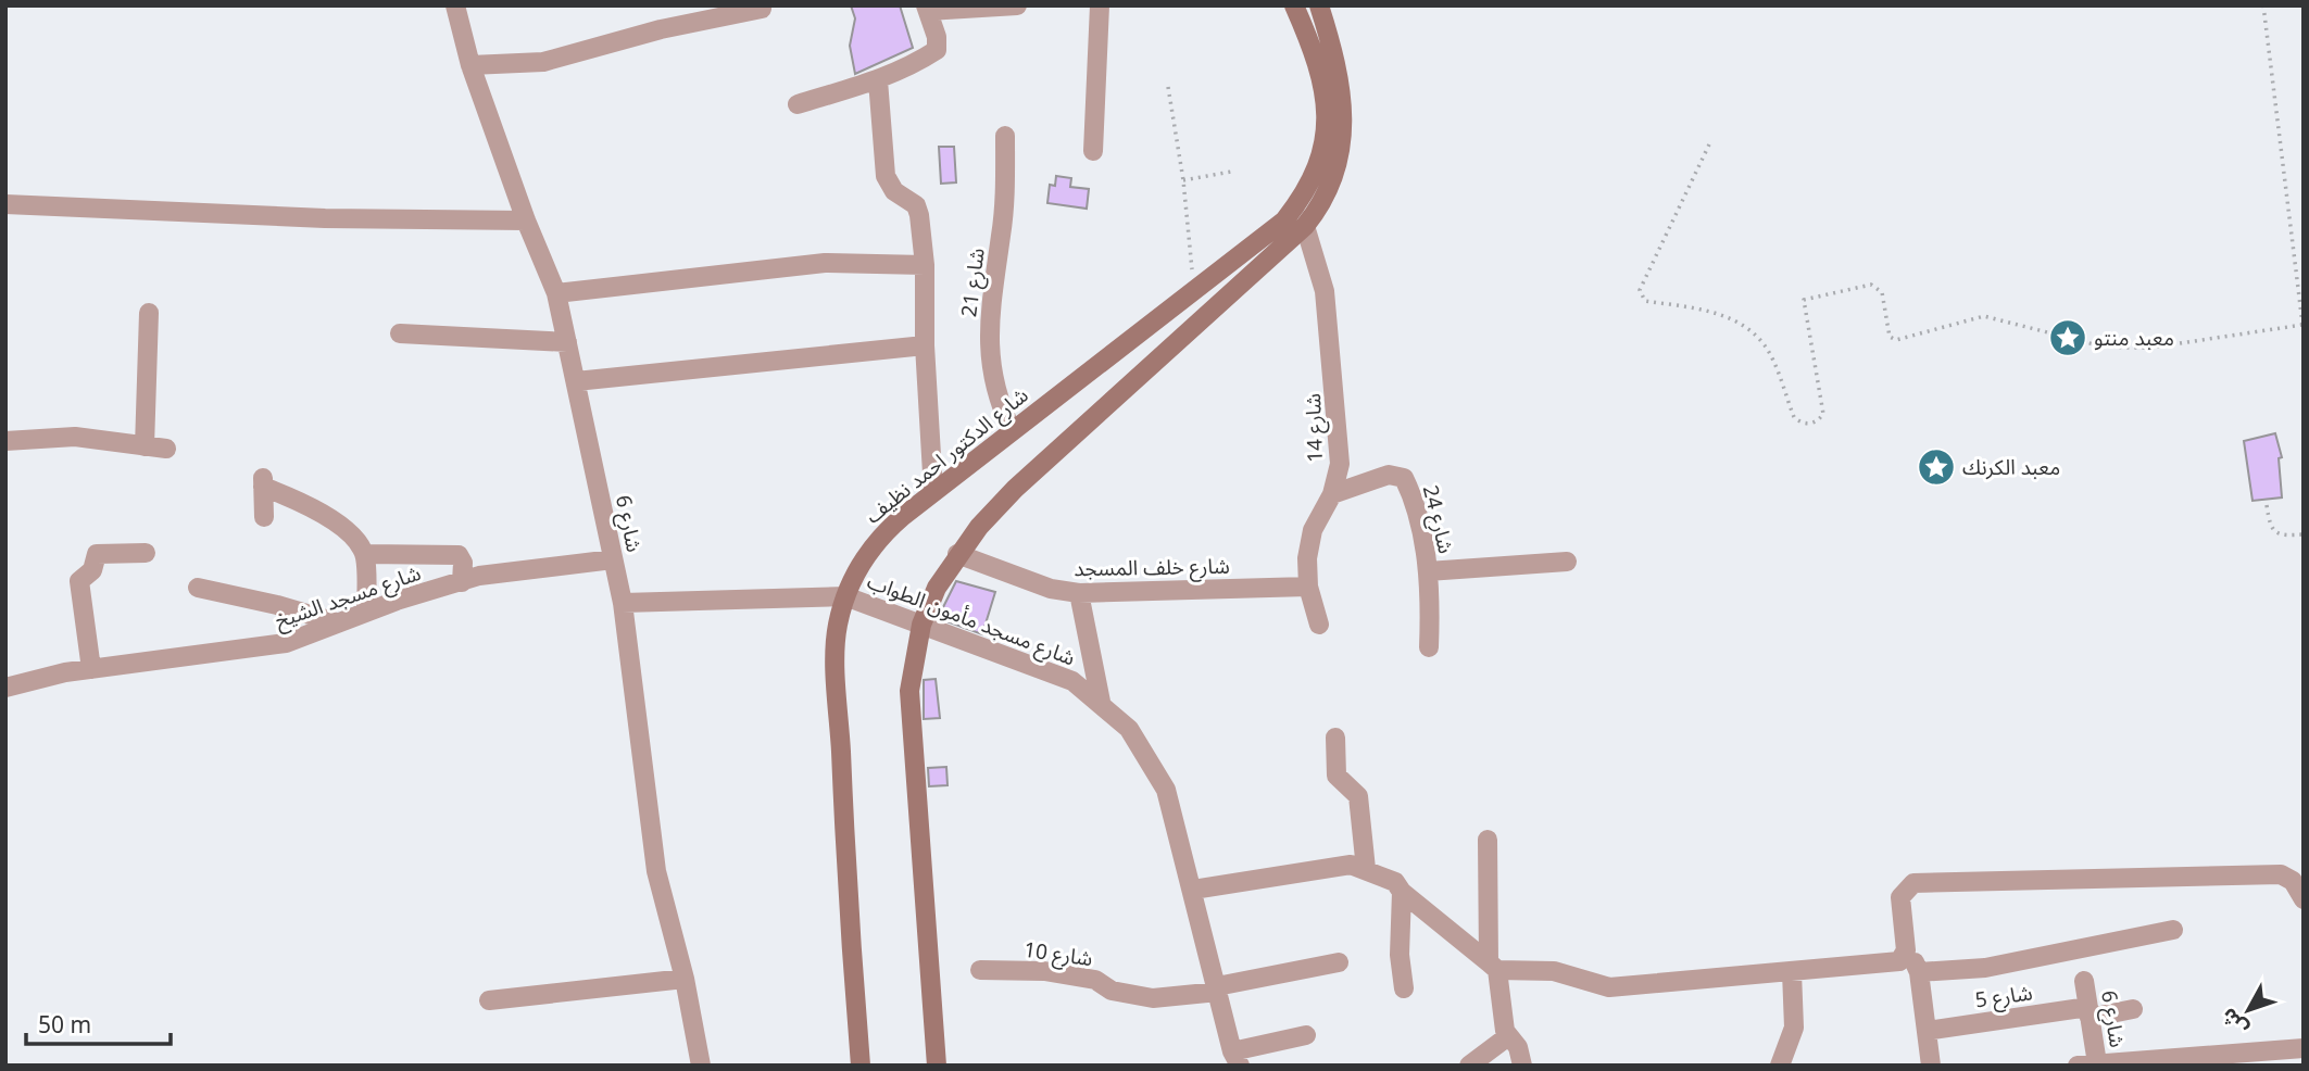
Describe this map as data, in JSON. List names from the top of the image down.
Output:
{
  "streets": {
    "main road": ["شارع الدكتور احمد نظيف"],
    "street": [
      "شارع 21",
      "شارع 14",
      "شارع 24",
      "شارع 6",
      "شارع خلف المسجد",
      "شارع مسجد الشيخ",
      "شارع مسجد مأمون الطواب",
      "شارع 10",
      "شارع 5"
    ]
  },
  "crossings": [
    ["شارع 21", "شارع الدكتور احمد نظيف"],
    ["شارع 14", "شارع 24"],
    ["شارع 14", "شارع خلف المسجد"],
    ["شارع الدكتور احمد نظيف", "شارع مسجد مأمون الطواب"],
    ["شارع 6", "شارع مسجد الشيخ"],
    ["شارع 6", "شارع مسجد مأمون الطواب"],
    ["شارع 6", "شارع 5"],
    ["شارع مسجد مأمون الطواب", "شارع 10"]
  ],
  "places": {
    "place": ["معبد منتو", "معبد الكرنك"]
  },
  "scale_bar": "50 m",
  "north": "bottom left"
}
